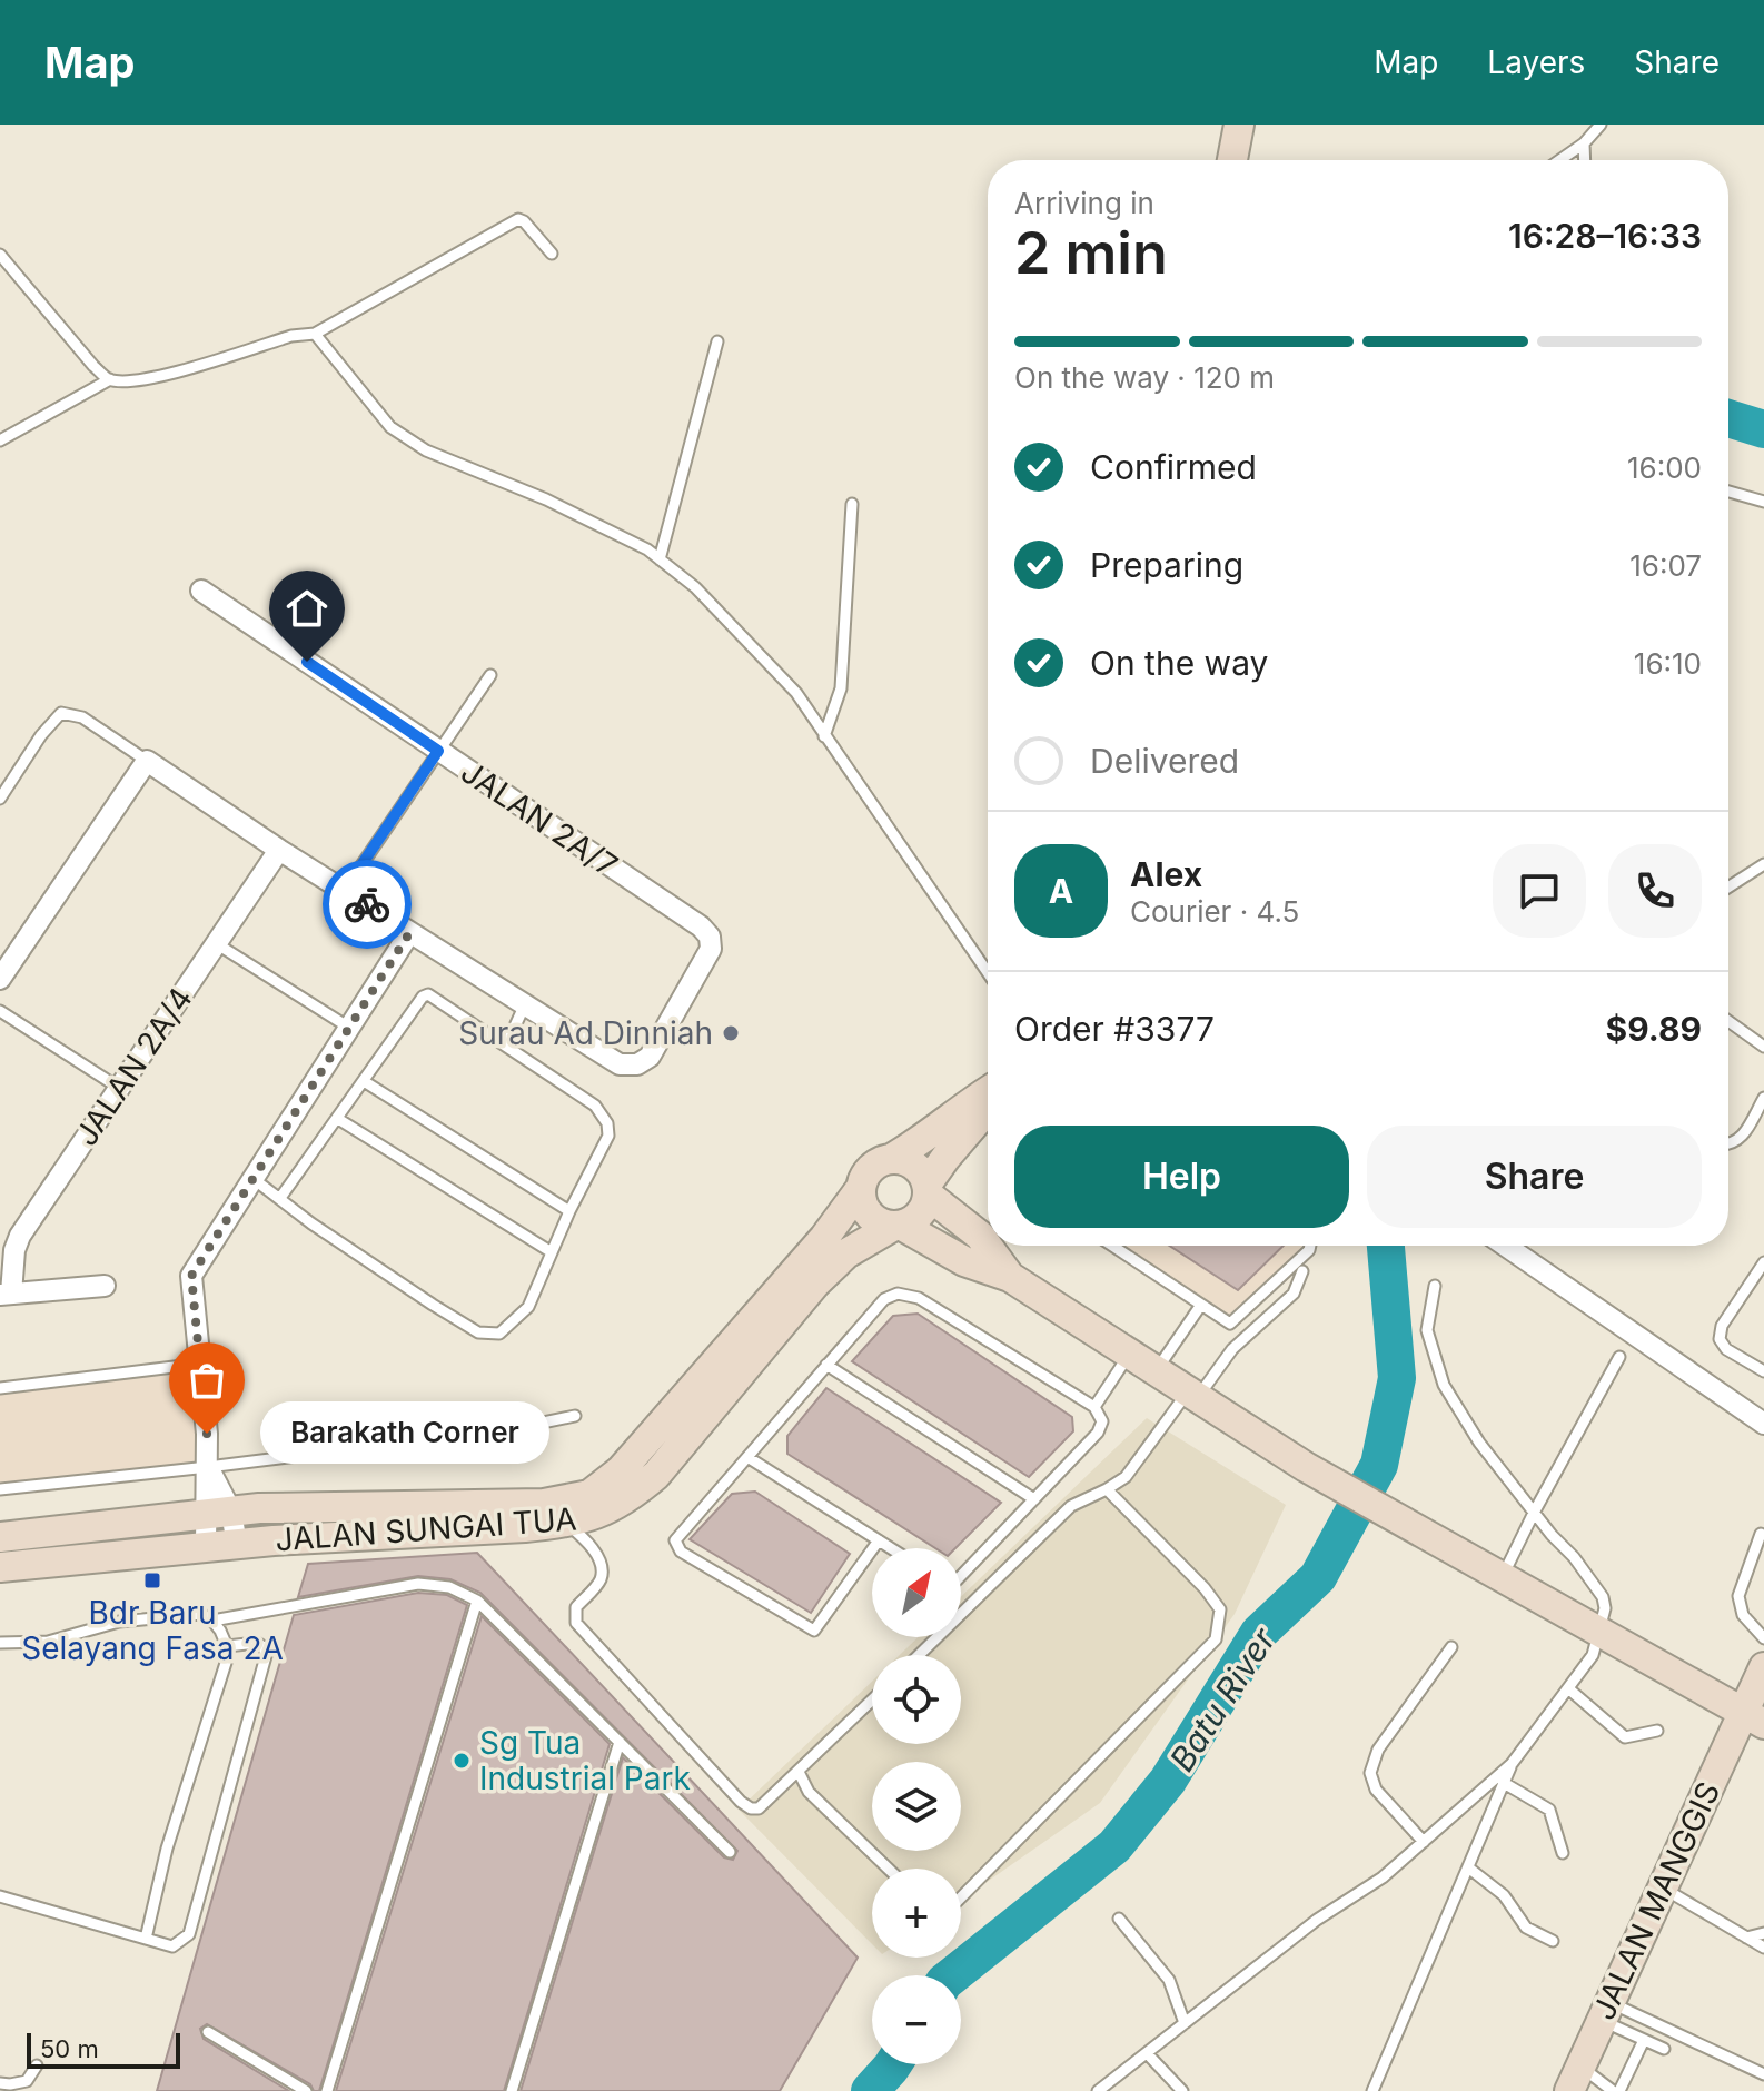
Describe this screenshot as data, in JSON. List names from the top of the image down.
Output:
{
  "streets": {
    "main road": ["JALAN SUNGAI TUA", "JALAN MANGGIS"],
    "street": ["JALAN 2A/7", "JALAN 2A/4"]
  },
  "water": ["Batu River"],
  "places": {
    "other": ["Surau Ad Dinniah", "Barakath Corner", "Sg Tua Industrial Park"],
    "transit": ["Bdr Baru Selayang Fasa 2A"]
  },
  "scale_bar": "50 m",
  "north": "top right",
  "page": {
    "header": "Map",
    "nav": ["Map", "Layers", "Share"],
    "heading": ["2 min", "Arriving in", "16:28–16:33"],
    "panel": [
      "Alex",
      "Courier · 4.5",
      "Order #3377",
      "$9.89"
    ],
    "bar": "On the way · 120 m",
    "list": [
      ["Confirmed", "16:00"],
      ["Preparing", "16:07"],
      ["On the way", "16:10"],
      "Delivered"
    ],
    "round": "A",
    "buttons": ["Help", "Share"],
    "bubble": "Barakath Corner",
    "map_buttons": ["+", "−"],
    "scale": "50 m"
  }
}
